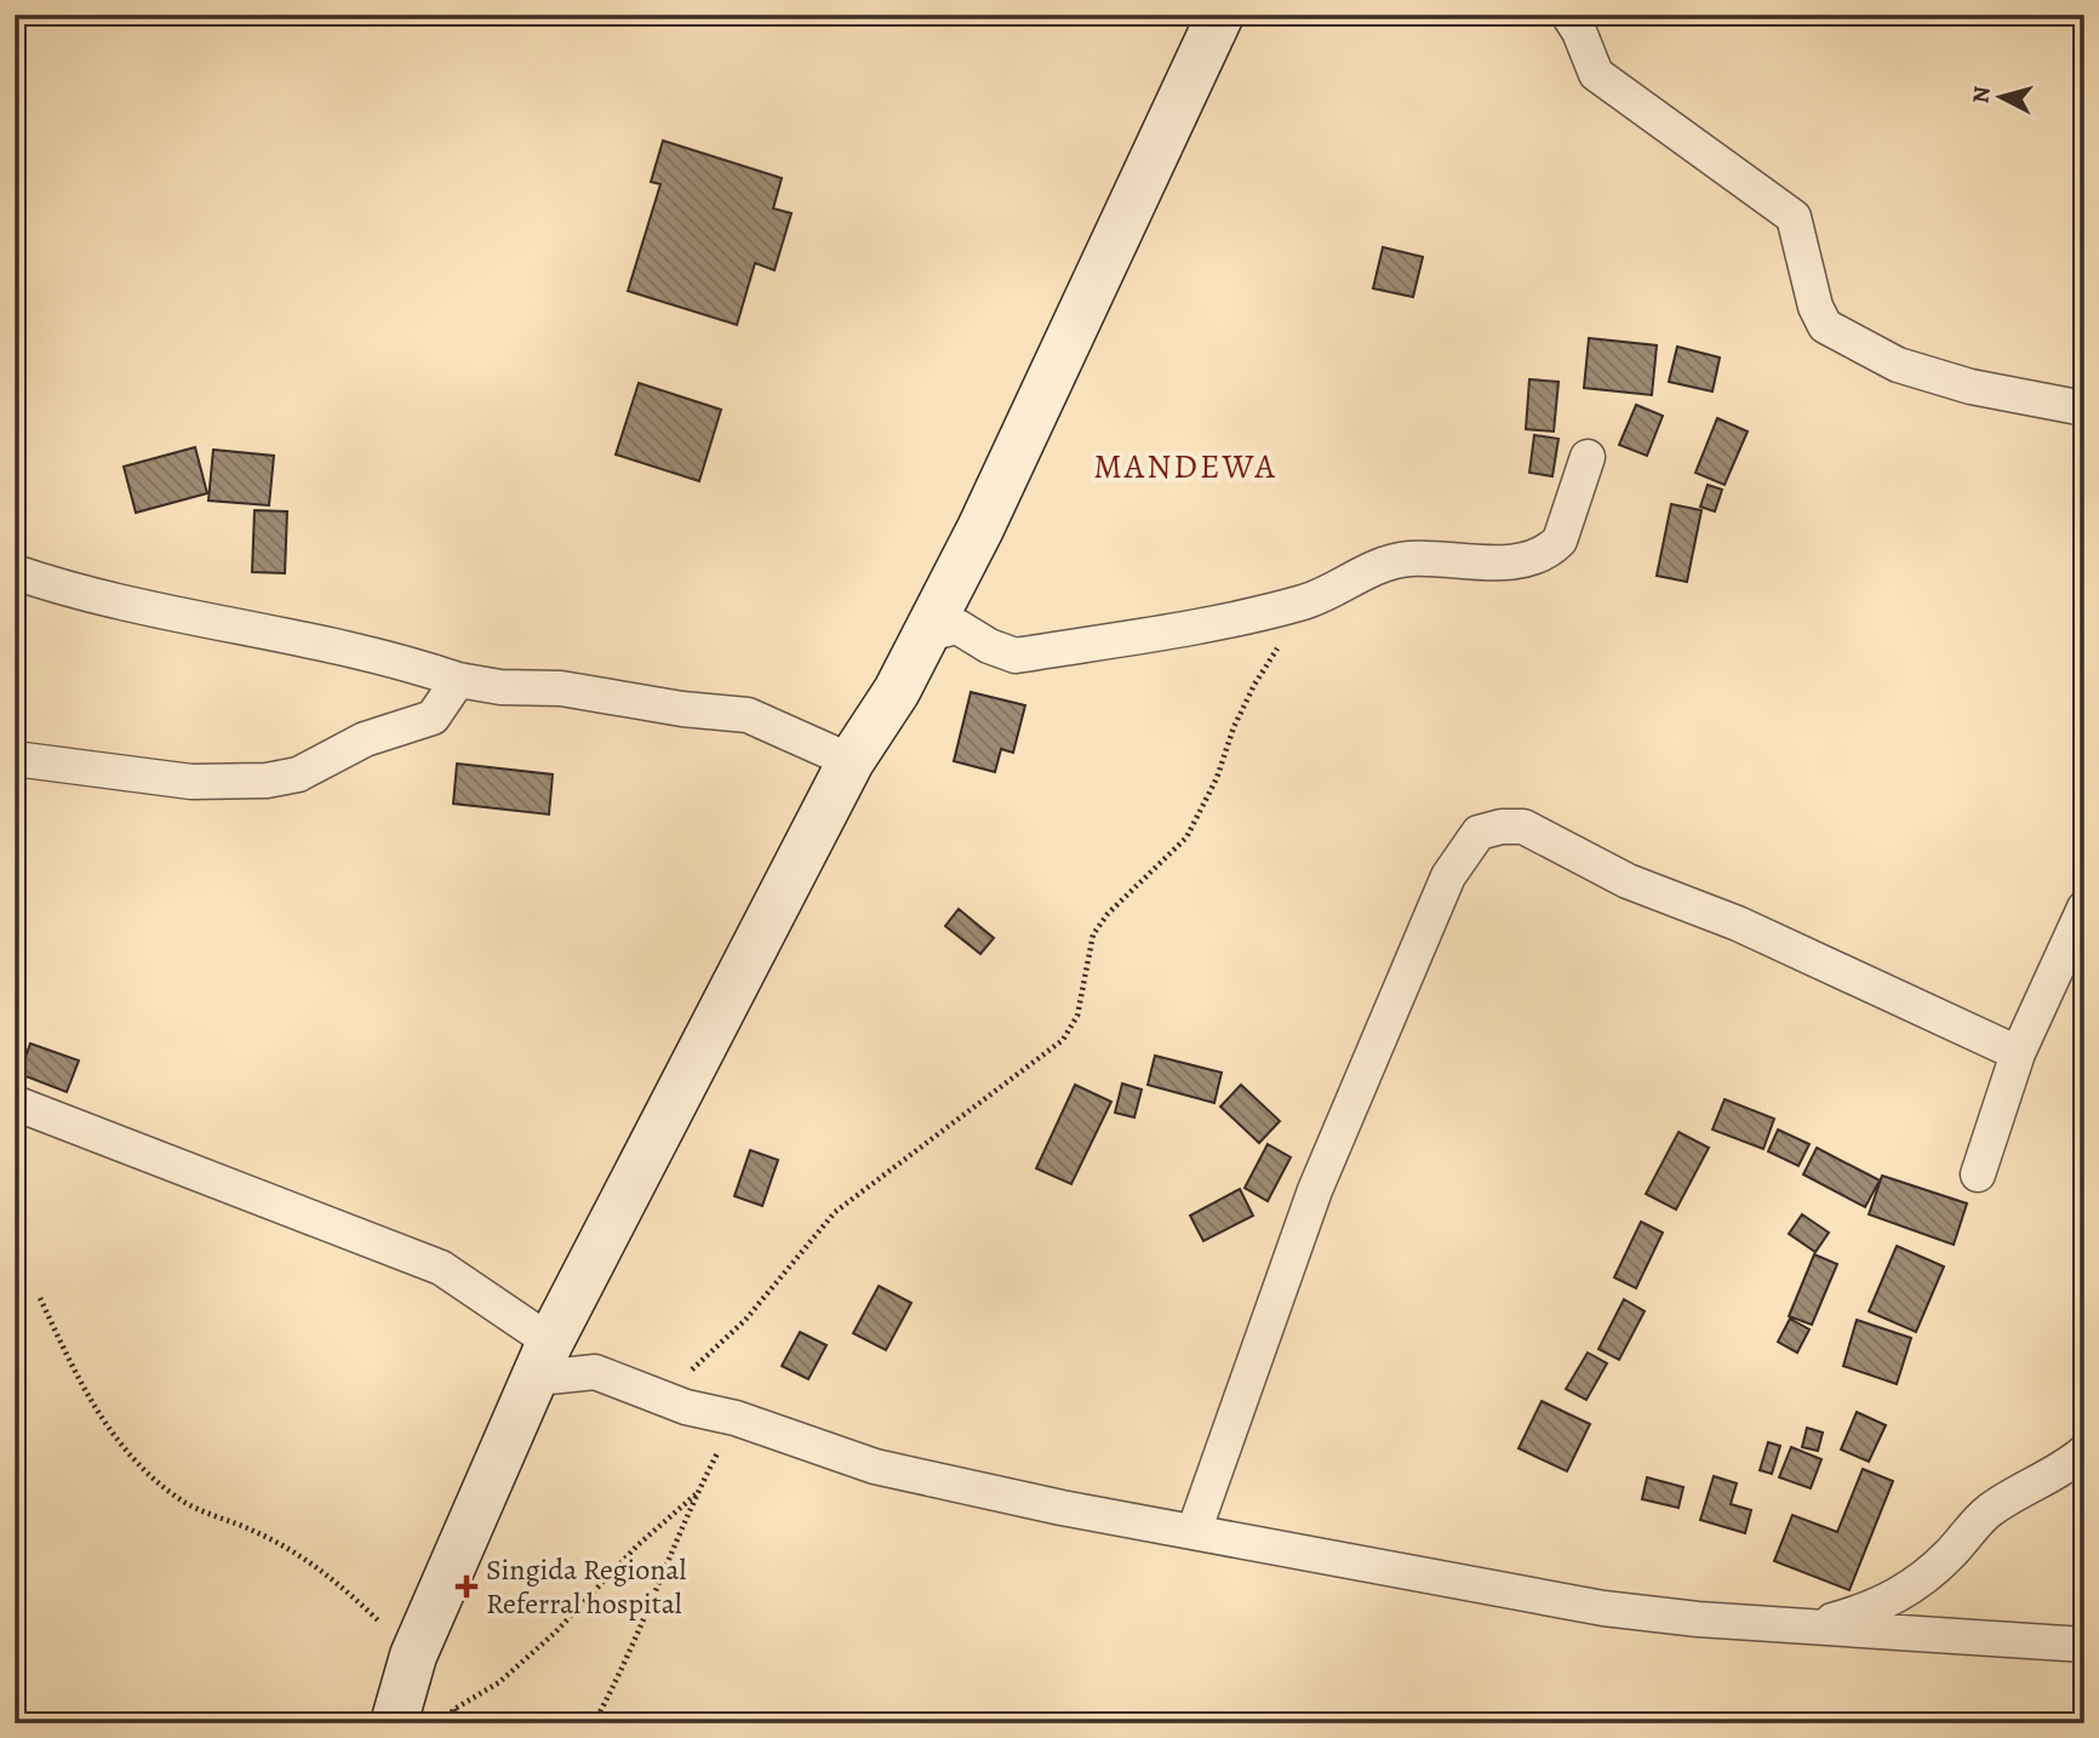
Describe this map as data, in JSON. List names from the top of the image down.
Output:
{
  "districts": ["MANDEWA"],
  "places": {
    "health": ["Singida Regional Referral hospital"]
  },
  "north": "left"
}
